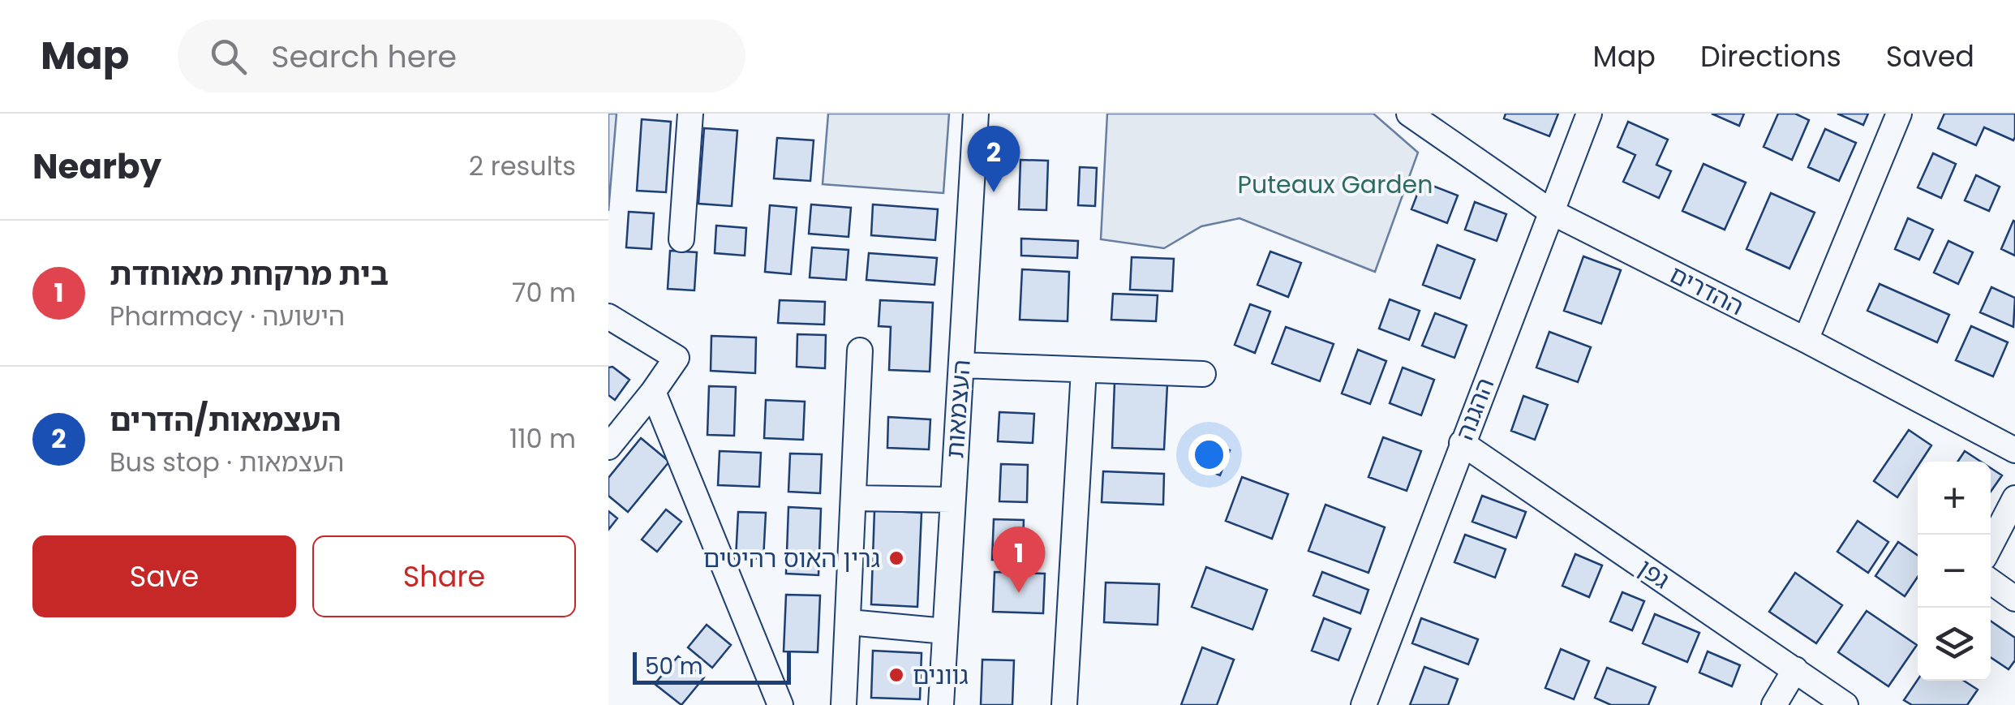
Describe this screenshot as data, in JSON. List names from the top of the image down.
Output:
{
  "streets": {
    "street": [
      "ההדרים",
      "העצמאות",
      "ההגנה",
      "גפן"
    ]
  },
  "crossings": [
    ["ההדרים", "ההגנה"],
    ["ההגנה", "גפן"]
  ],
  "parks": ["Puteaux Garden"],
  "places": ["גרין האוס רהיטים", "גוונים"],
  "scale_bar": "50 m",
  "page": {
    "header": "Map",
    "search": "Search here",
    "nav": ["Map", "Directions", "Saved"],
    "heading": ["Nearby", "2 results"],
    "pins": ["2", "1"],
    "list": [
      {
        "mark": "1",
        "name": "בית מרקחת מאוחדת",
        "note": "Pharmacy · הישועה",
        "value": "70 m"
      },
      {
        "mark": "2",
        "name": "העצמאות/הדרים",
        "note": "Bus stop · העצמאות",
        "value": "110 m"
      }
    ],
    "map_buttons": ["+", "−"],
    "buttons": ["Save", "Share"],
    "scale": "50 m"
  }
}
